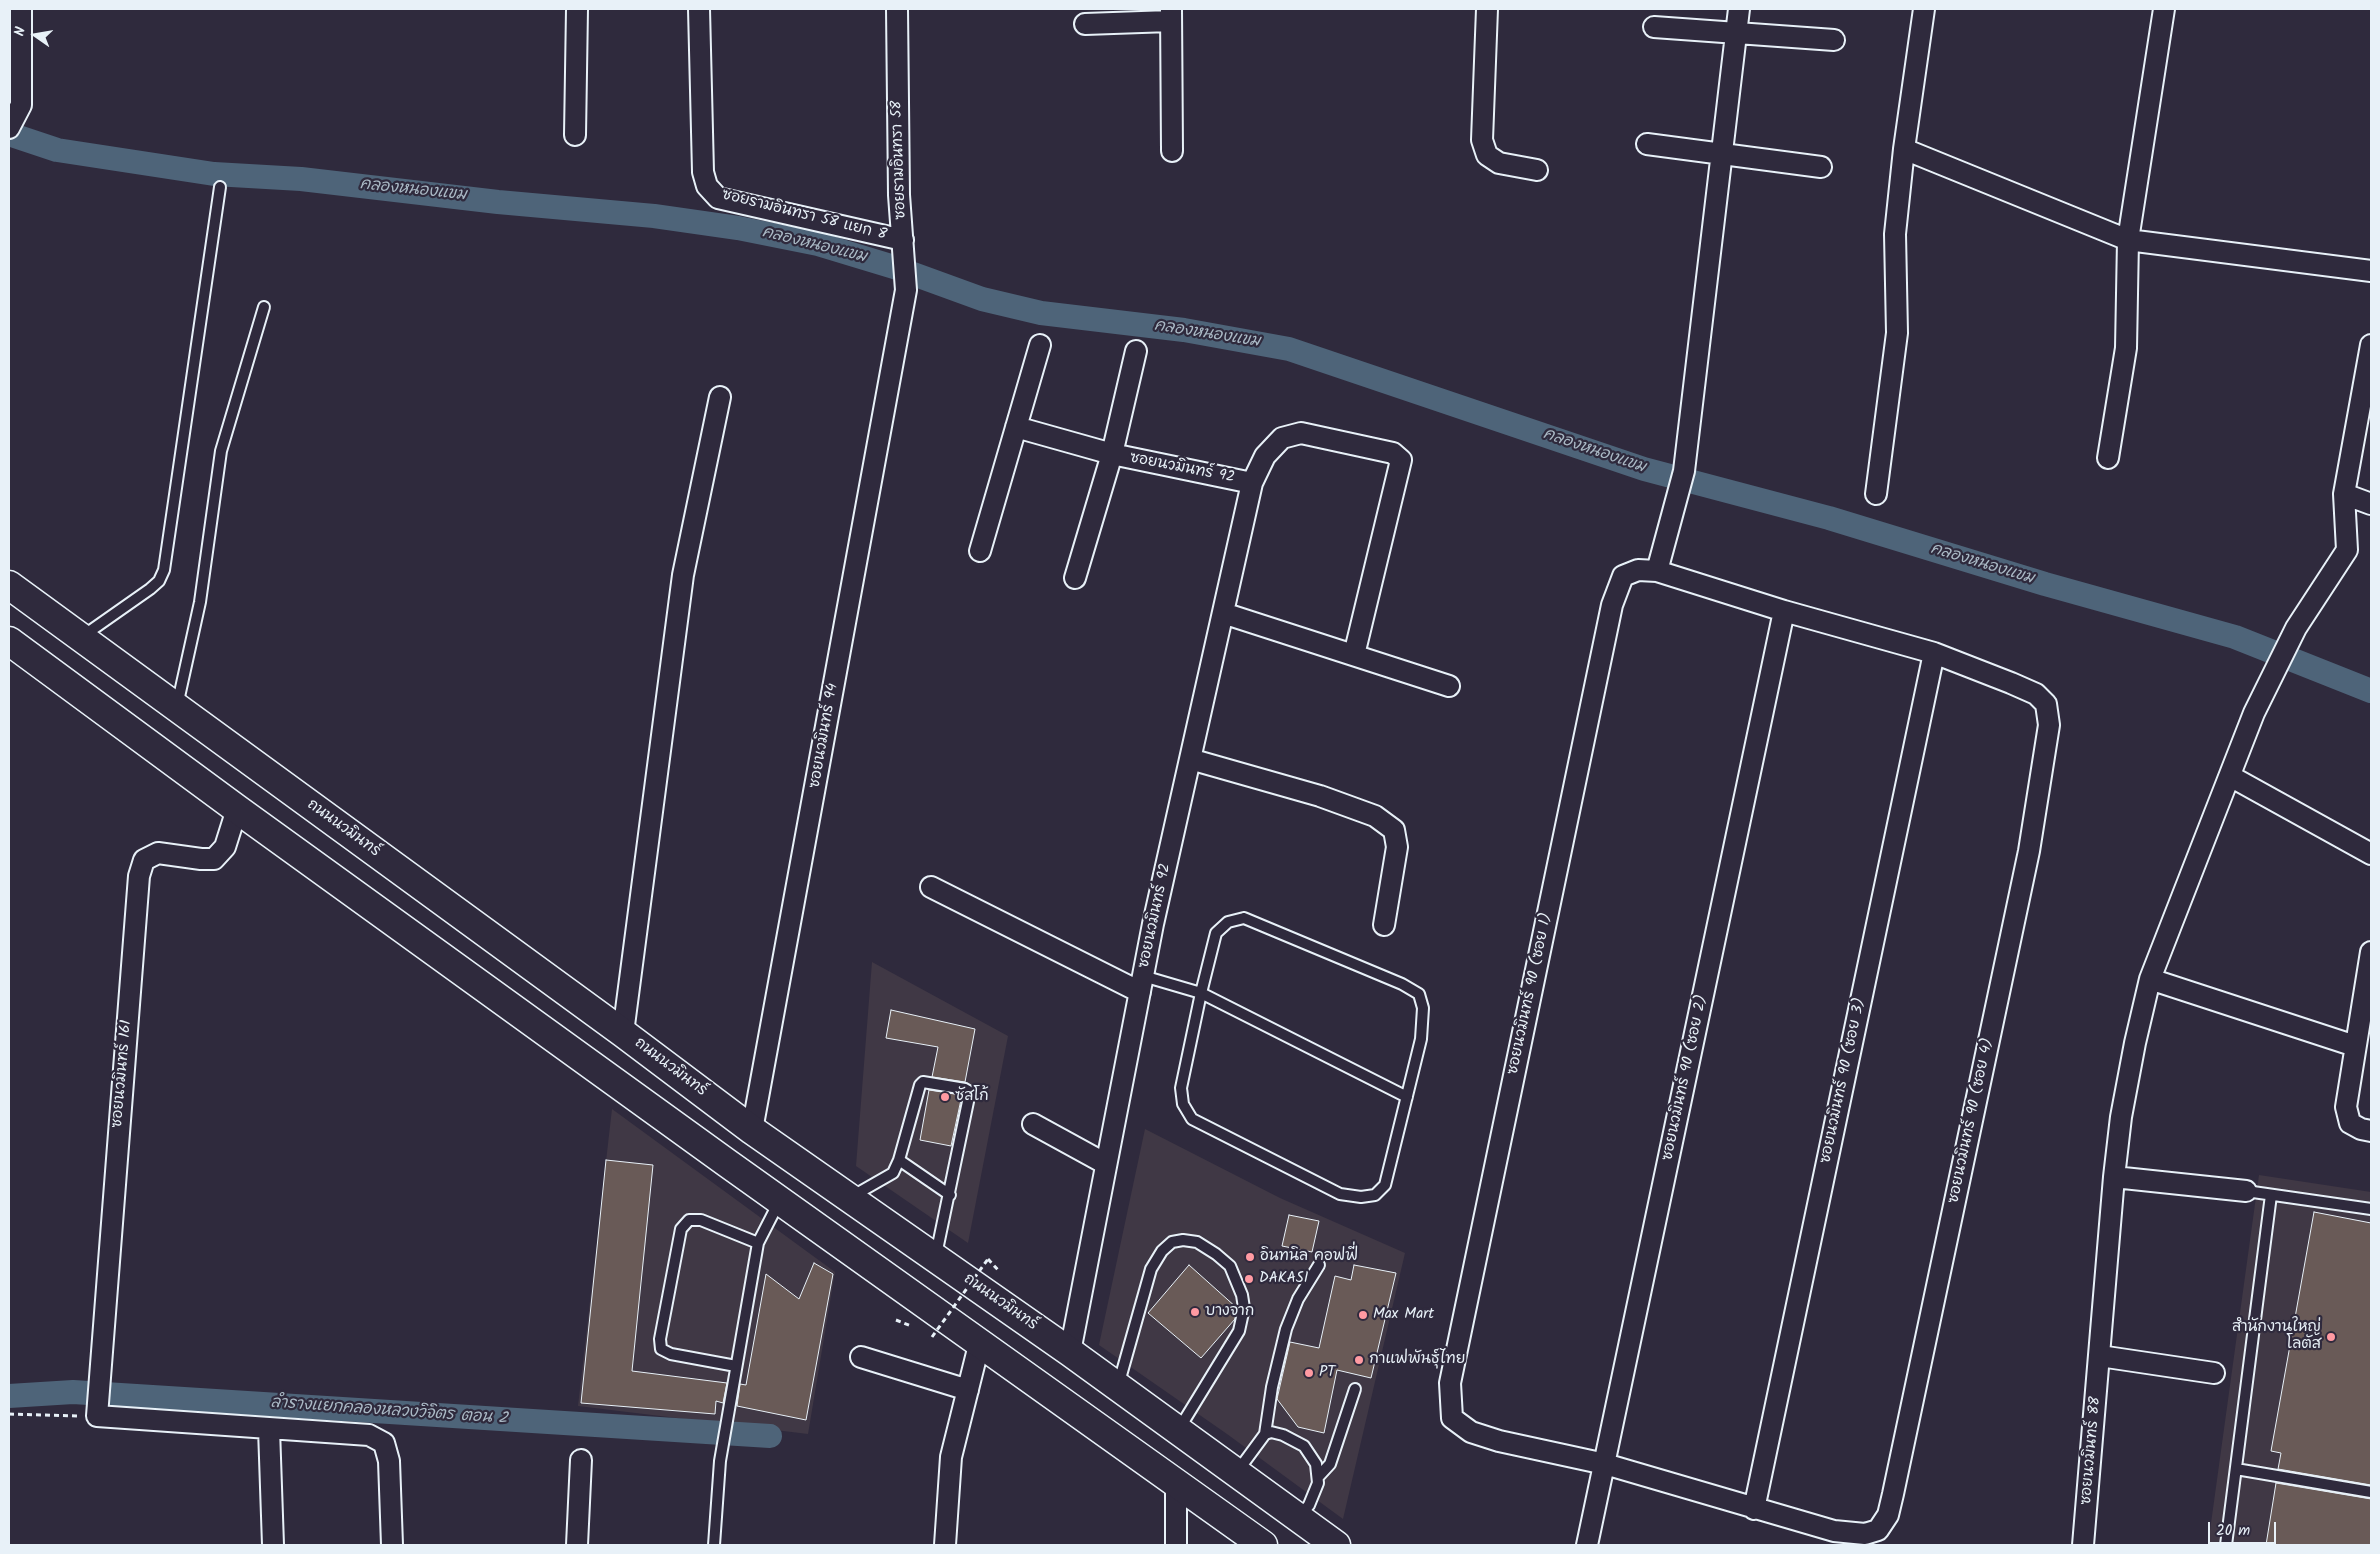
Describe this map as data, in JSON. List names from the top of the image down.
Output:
{
  "streets": {
    "main road": ["ถนนนวมินทร์"],
    "street": [
      "ซอยรามอินทรา 58",
      "ซอยรามอินทรา 58 แยก 8",
      "ซอยนวมินทร์ 92",
      "ซอยนวมินทร์ 94",
      "ซอยนวมินทร์ 90 (ซอย 1)",
      "ซอยนวมินทร์ 161",
      "ซอยนวมินทร์ 90 (ซอย 2)",
      "ซอยนวมินทร์ 90 (ซอย 3)",
      "ซอยนวมินทร์ 90 (ซอย 4)",
      "ซอยนวมินทร์ 88"
    ]
  },
  "crossings": [
    ["ซอยรามอินทรา 58", "ซอยรามอินทรา 58 แยก 8"],
    ["ซอยรามอินทรา 58", "ซอยนวมินทร์ 94"],
    ["ซอยนวมินทร์ 92", "ถนนนวมินทร์"],
    ["ซอยนวมินทร์ 94", "ถนนนวมินทร์"],
    ["ซอยนวมินทร์ 90 (ซอย 1)", "ซอยนวมินทร์ 90 (ซอย 2)"],
    ["ซอยนวมินทร์ 90 (ซอย 3)", "ซอยนวมินทร์ 90 (ซอย 4)"]
  ],
  "water": ["คลองหนองแขม", "ลำรางแยกคลองหลวงวิจิตร ตอน 2"],
  "places": [
    "ซัสโก้",
    "อินทนิล คอฟฟี่",
    "DAKASI",
    "บางจาก",
    "Max Mart",
    "สำนักงานใหญ่ โลตัส",
    "กาแฟพันธุ์ไทย",
    "PT"
  ],
  "scale_bar": "20 m",
  "north": "left"
}
